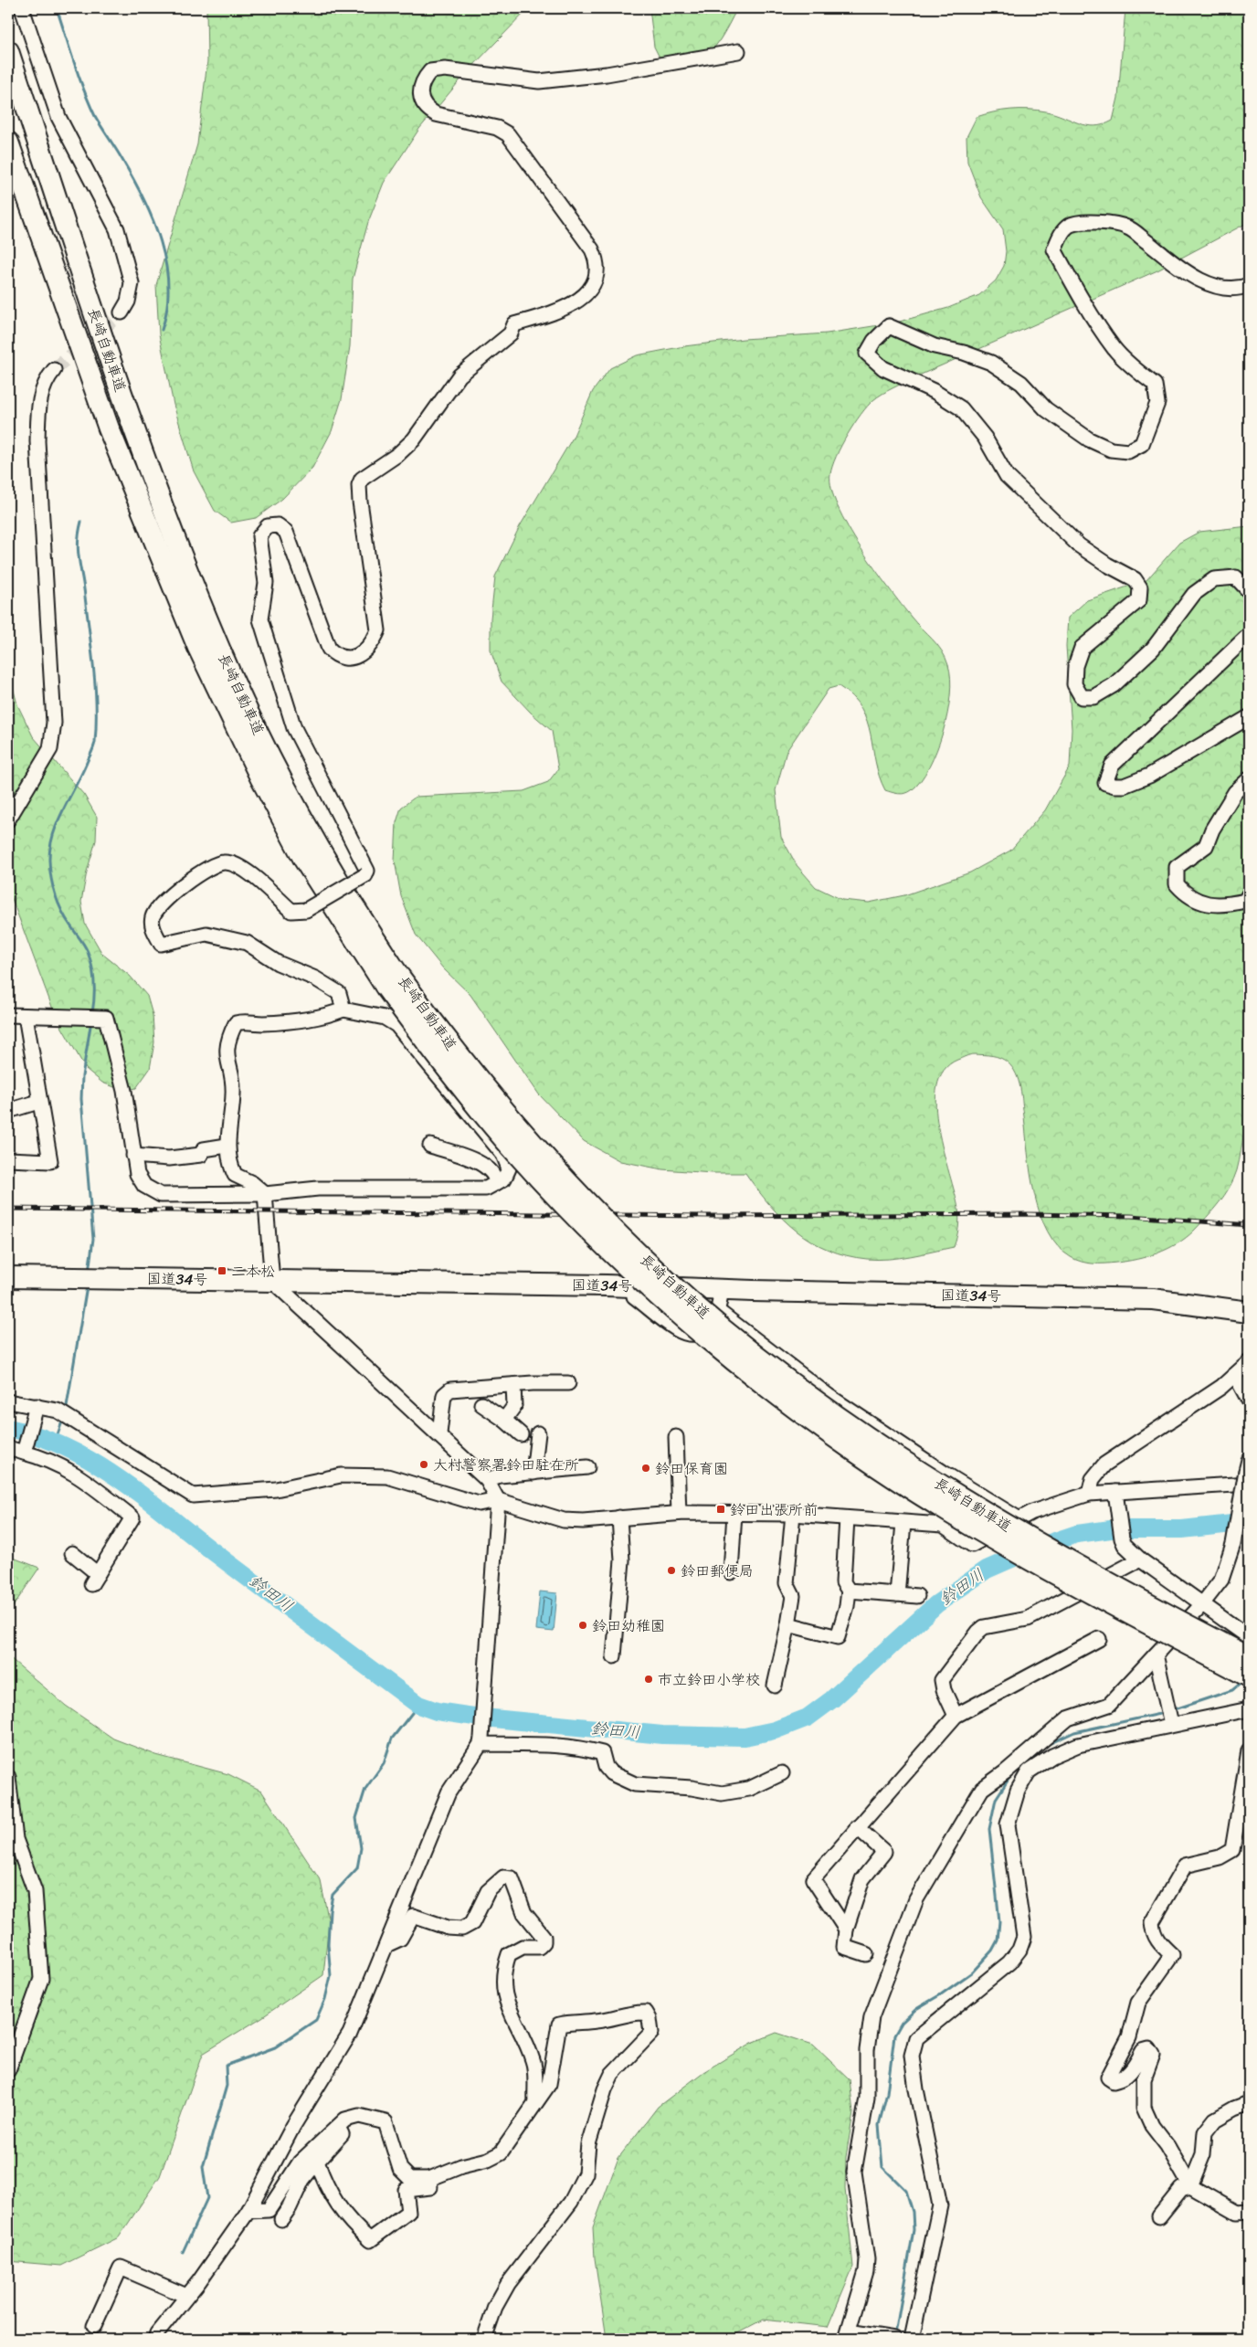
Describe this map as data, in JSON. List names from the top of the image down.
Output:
{
  "streets": {
    "highway": ["長崎自動車道", "国道34号"]
  },
  "water": ["鈴田川"],
  "places": {
    "transit": ["二本松", "鈴田出張所前"],
    "other": [
      "大村警察署鈴田駐在所",
      "鈴田保育園",
      "鈴田郵便局",
      "鈴田幼稚園",
      "市立鈴田小学校"
    ]
  }
}
